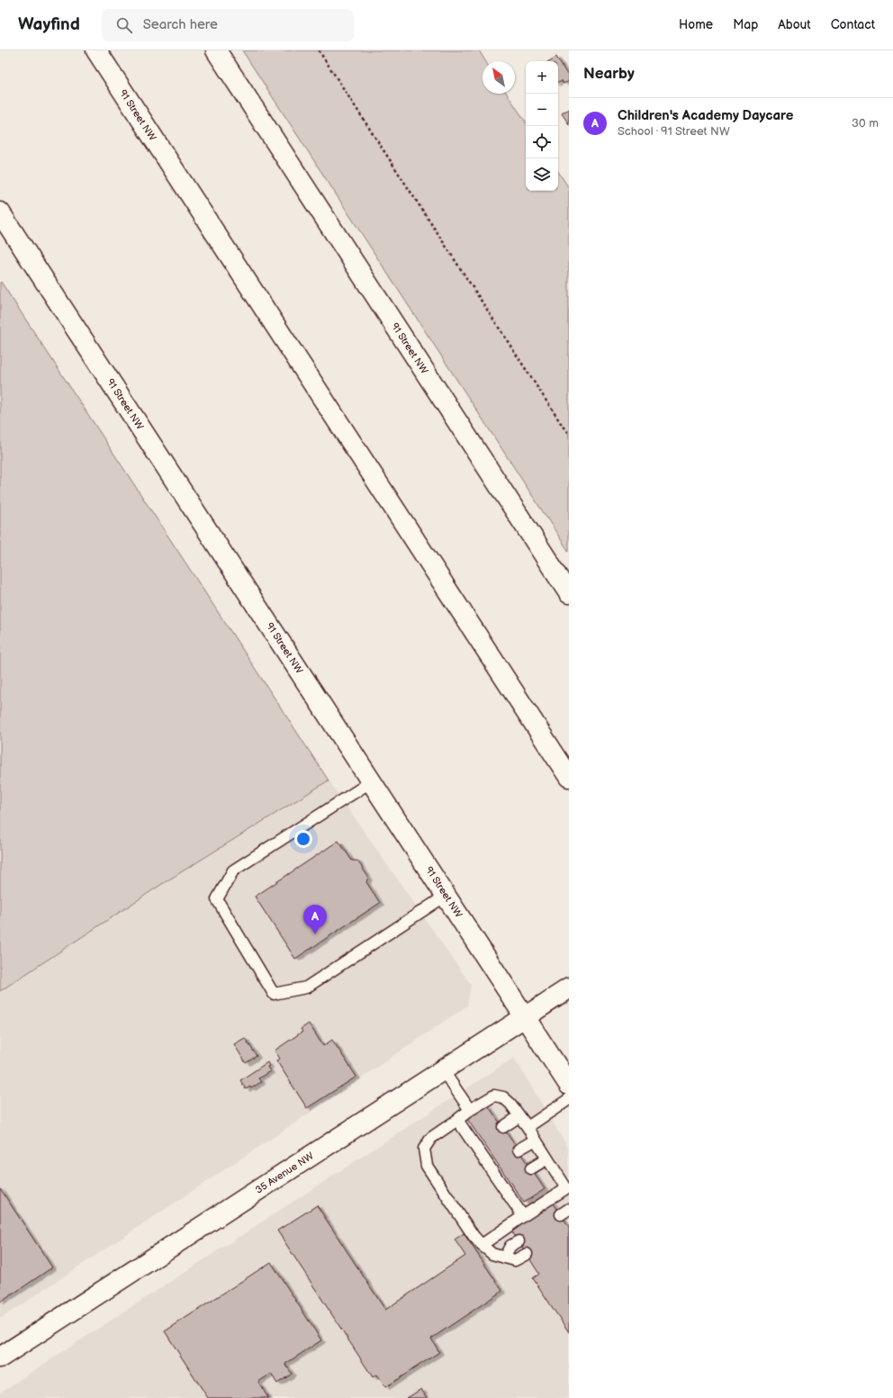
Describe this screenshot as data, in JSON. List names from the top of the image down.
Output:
{
  "streets": {
    "street": ["91 Street NW", "35 Avenue NW"]
  },
  "crossings": [
    ["91 Street NW", "35 Avenue NW"]
  ],
  "north": "top left",
  "page": {
    "header": "Wayfind",
    "search": "Search here",
    "nav": [
      "Home",
      "Map",
      "About",
      "Contact"
    ],
    "heading": "Nearby",
    "map_buttons": ["+", "−"],
    "list": [
      {
        "mark": "A",
        "name": "Children's Academy Daycare",
        "note": "School · 91 Street NW",
        "value": "30 m"
      }
    ],
    "pins": "A"
  }
}
